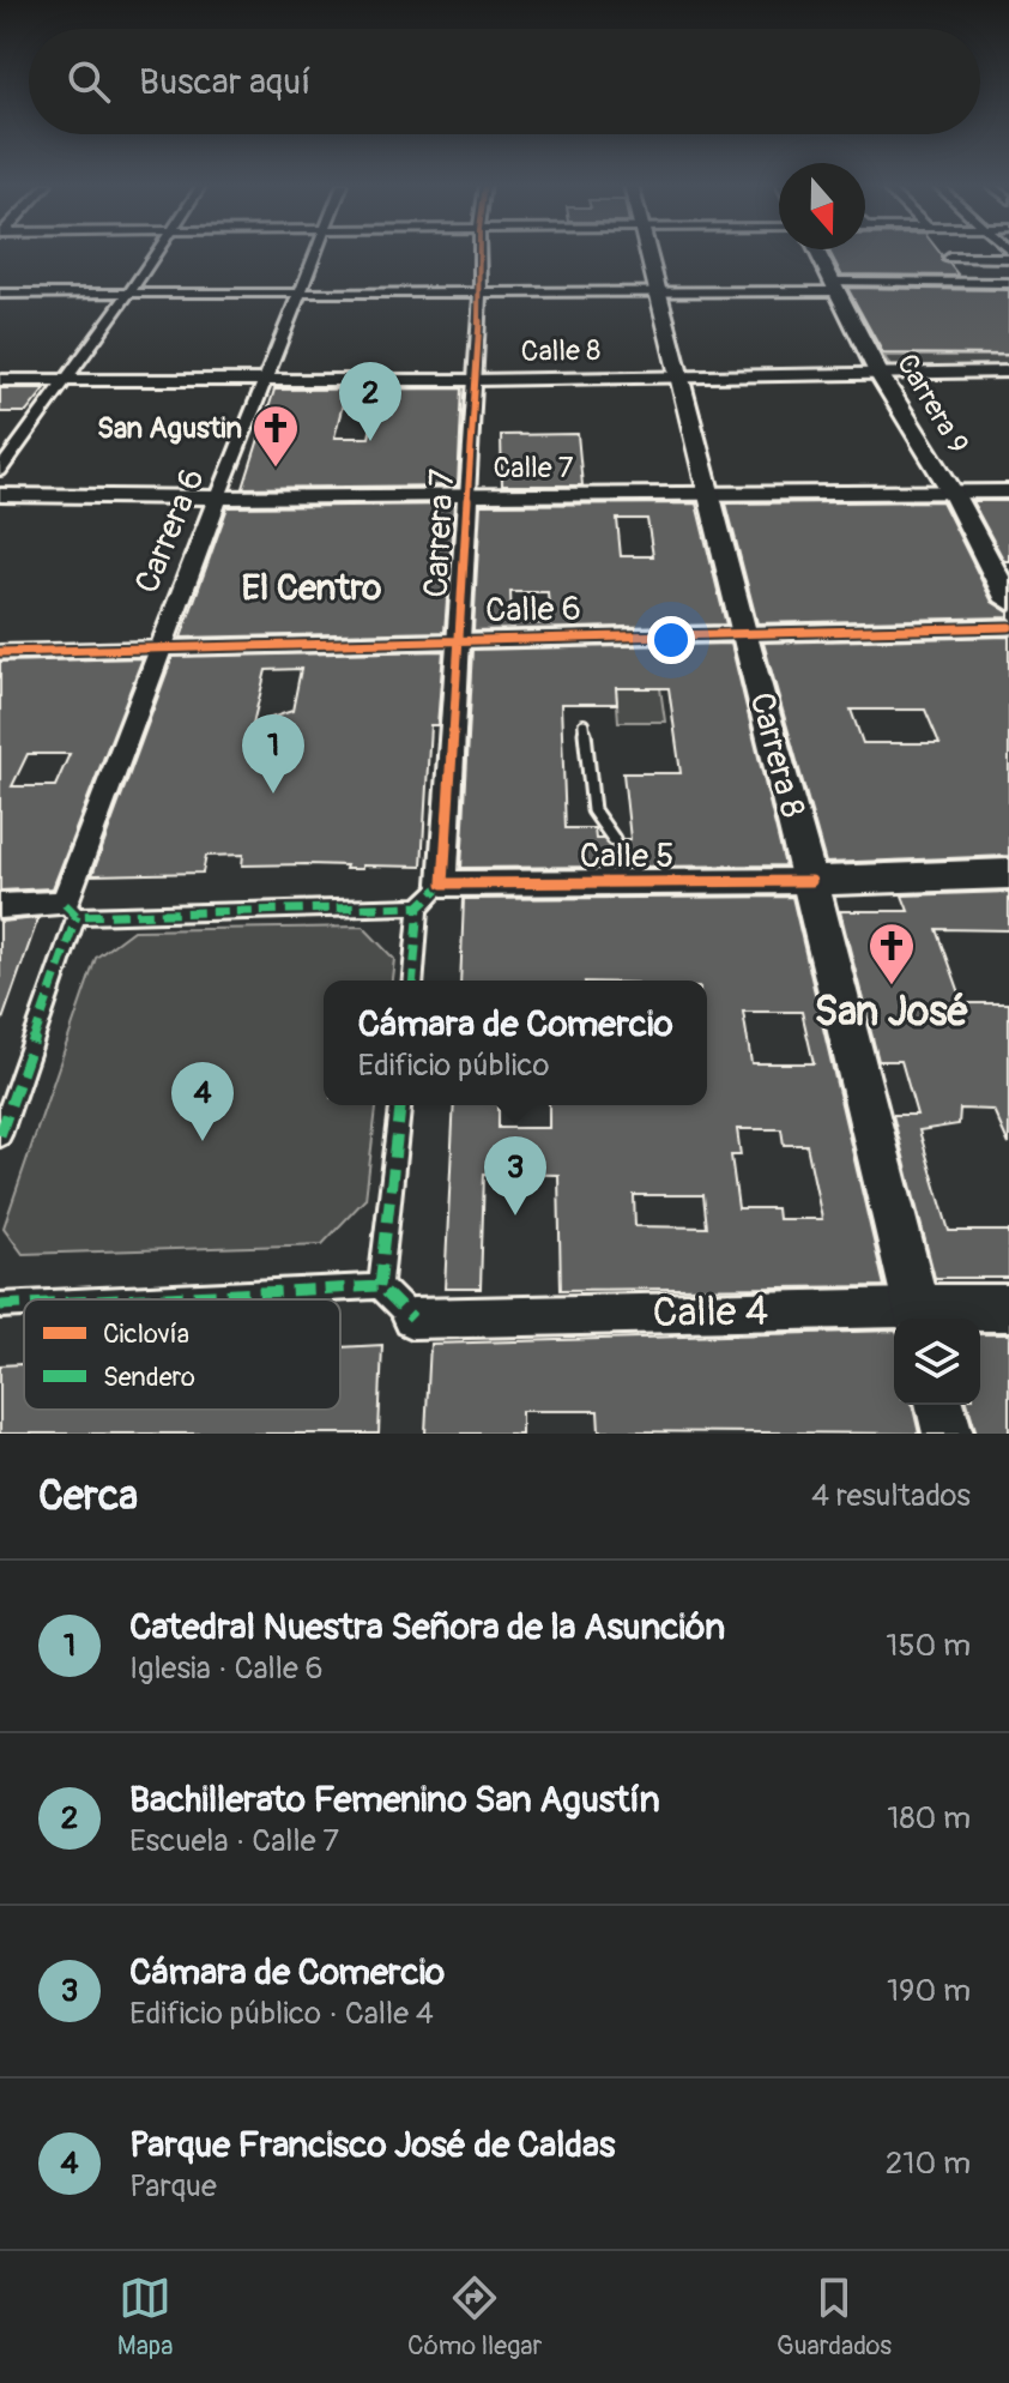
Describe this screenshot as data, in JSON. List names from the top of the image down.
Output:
{
  "streets": {
    "main road": [
      "Carrera 9",
      "Carrera 8",
      "Calle 5",
      "Calle 4"
    ],
    "street": [
      "Calle 8",
      "Calle 7",
      "Carrera 6",
      "Carrera 7",
      "Calle 6"
    ]
  },
  "crossings": [
    ["Calle 8", "Carrera 9"],
    ["Calle 8", "Carrera 6"],
    ["Calle 8", "Carrera 7"],
    ["Calle 8", "Carrera 8"],
    ["Carrera 9", "Calle 7"],
    ["Calle 7", "Carrera 6"],
    ["Calle 7", "Carrera 7"],
    ["Calle 7", "Carrera 8"],
    ["Carrera 6", "Calle 6"],
    ["Carrera 7", "Calle 6"],
    ["Carrera 7", "Calle 5"],
    ["Calle 6", "Carrera 8"],
    ["Carrera 8", "Calle 5"],
    ["Carrera 8", "Calle 4"]
  ],
  "districts": ["El Centro"],
  "places": {
    "church": ["San Agustin", "San José"]
  },
  "legend": ["Ciclovía", "Sendero"],
  "north": "bottom",
  "page": {
    "search": "Buscar aquí",
    "pins": [
      "2",
      "1",
      "4",
      "3"
    ],
    "popup": ["Cámara de Comercio", "Edificio público"],
    "heading": ["Cerca", "4 resultados"],
    "list": [
      {
        "mark": "1",
        "name": "Catedral Nuestra Señora de la Asunción",
        "note": "Iglesia · Calle 6",
        "value": "150 m"
      },
      {
        "mark": "2",
        "name": "Bachillerato Femenino San Agustín",
        "note": "Escuela · Calle 7",
        "value": "180 m"
      },
      {
        "mark": "3",
        "name": "Cámara de Comercio",
        "note": "Edificio público · Calle 4",
        "value": "190 m"
      },
      {
        "mark": "4",
        "name": "Parque Francisco José de Caldas",
        "note": "Parque",
        "value": "210 m"
      }
    ],
    "nav": ["Mapa", "Cómo llegar", "Guardados"]
  }
}
